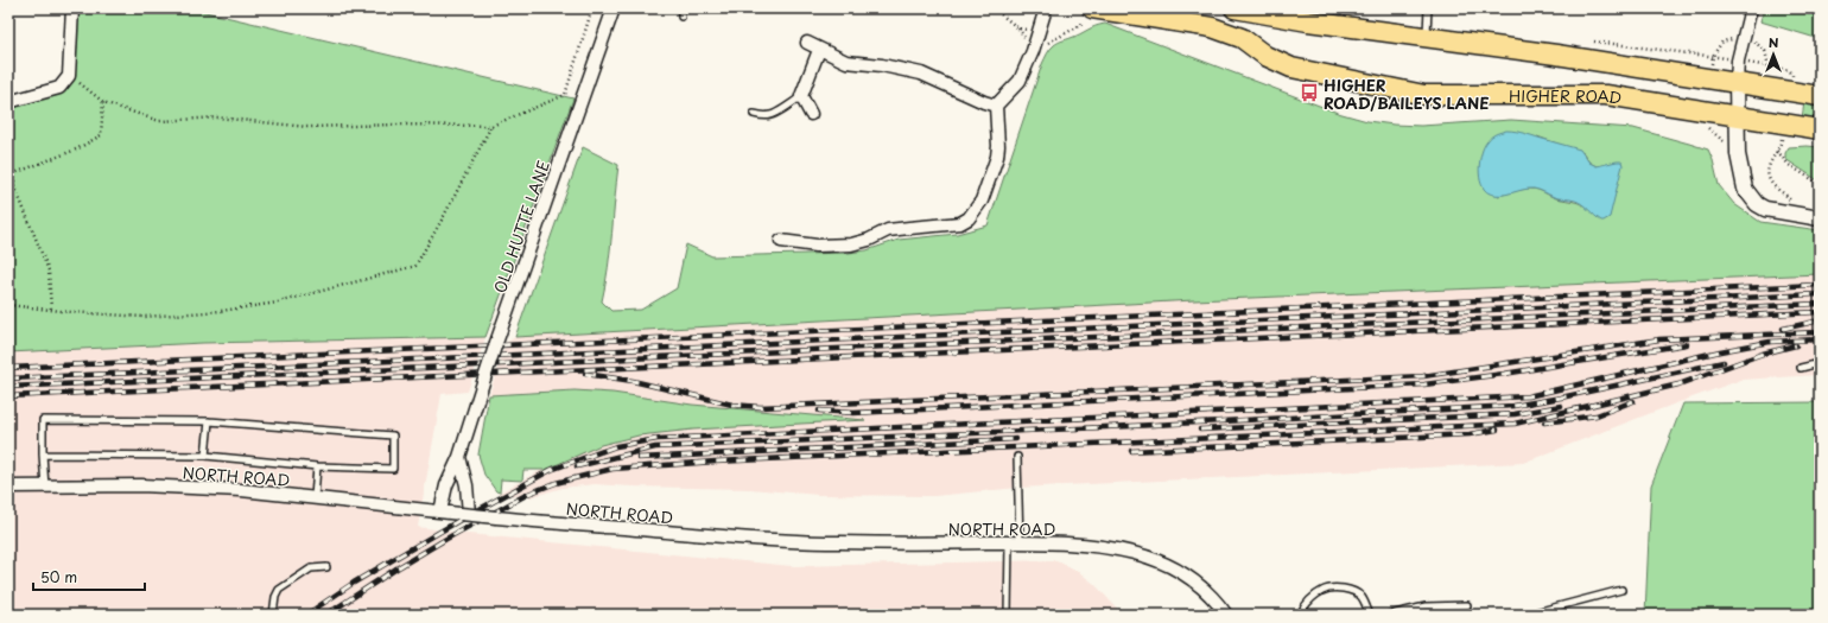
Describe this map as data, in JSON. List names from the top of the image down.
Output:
{
  "streets": {
    "highway": ["HIGHER ROAD"],
    "street": ["OLD HUTTE LANE", "NORTH ROAD"]
  },
  "crossings": [
    ["OLD HUTTE LANE", "NORTH ROAD"]
  ],
  "places": {
    "bus stop": ["HIGHER ROAD/BAILEYS LANE"]
  },
  "scale_bar": "50 m",
  "north": "top"
}
